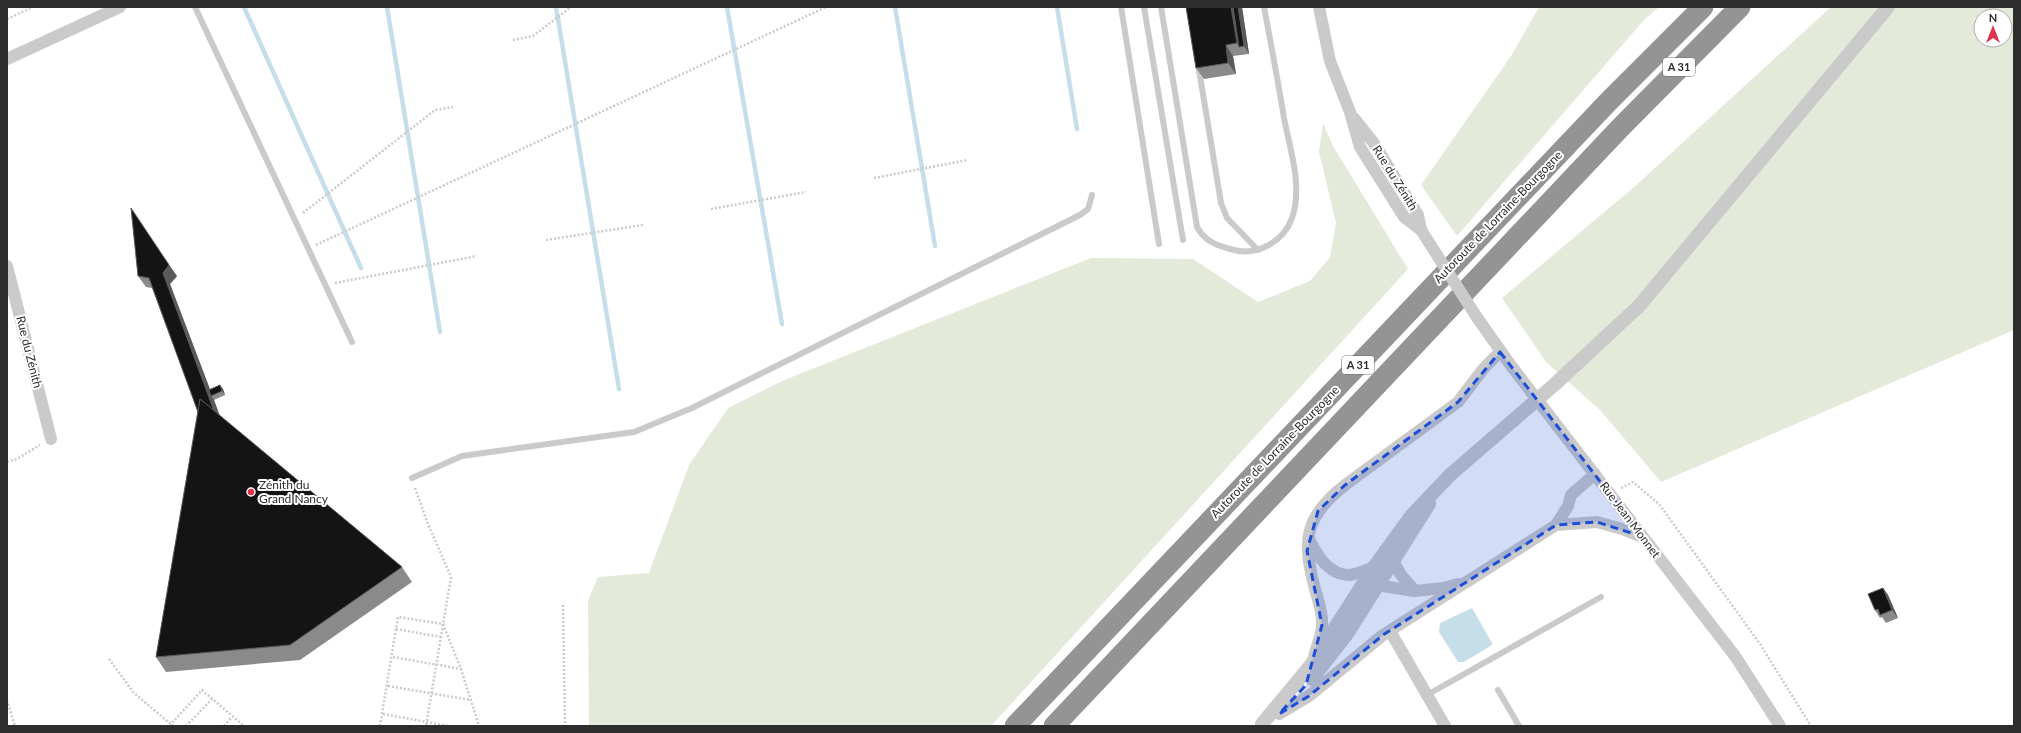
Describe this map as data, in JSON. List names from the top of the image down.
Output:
{
  "streets": {
    "highway": ["A 31", "Autoroute de Lorraine-Bourgogne"],
    "street": ["Rue du Zénith", "Rue Jean Monnet"]
  },
  "crossings": [
    ["Rue du Zénith", "Rue Jean Monnet"]
  ],
  "places": ["Zénith du Grand Nancy"],
  "north": "top"
}
